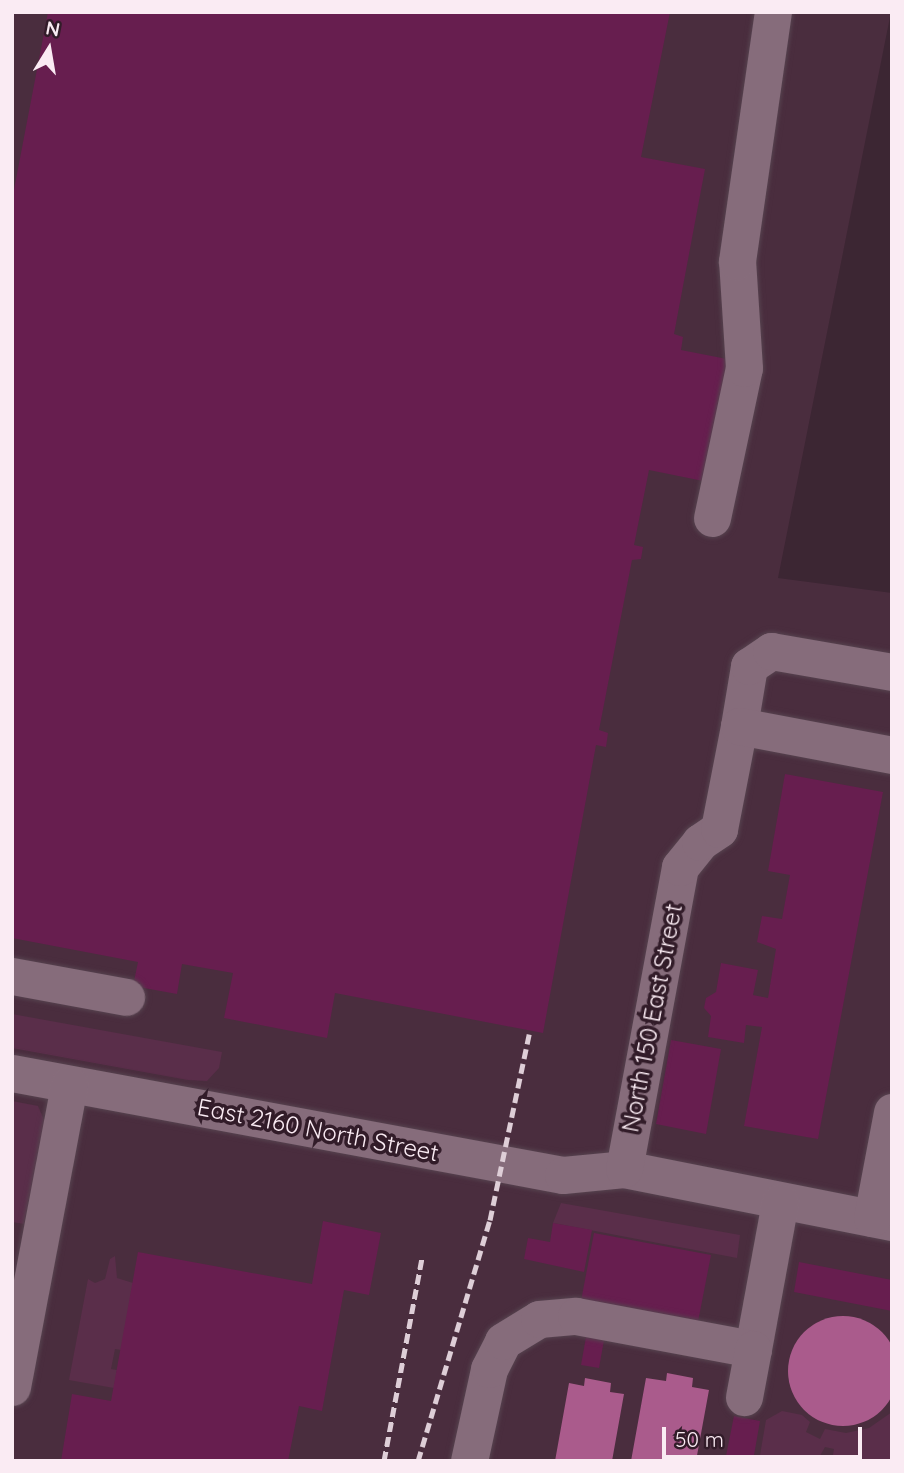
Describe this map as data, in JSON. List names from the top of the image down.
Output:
{
  "streets": {
    "street": ["North 150 East Street", "East 2160 North Street"]
  },
  "crossings": [
    ["North 150 East Street", "East 2160 North Street"]
  ],
  "scale_bar": "50 m",
  "north": "top"
}
